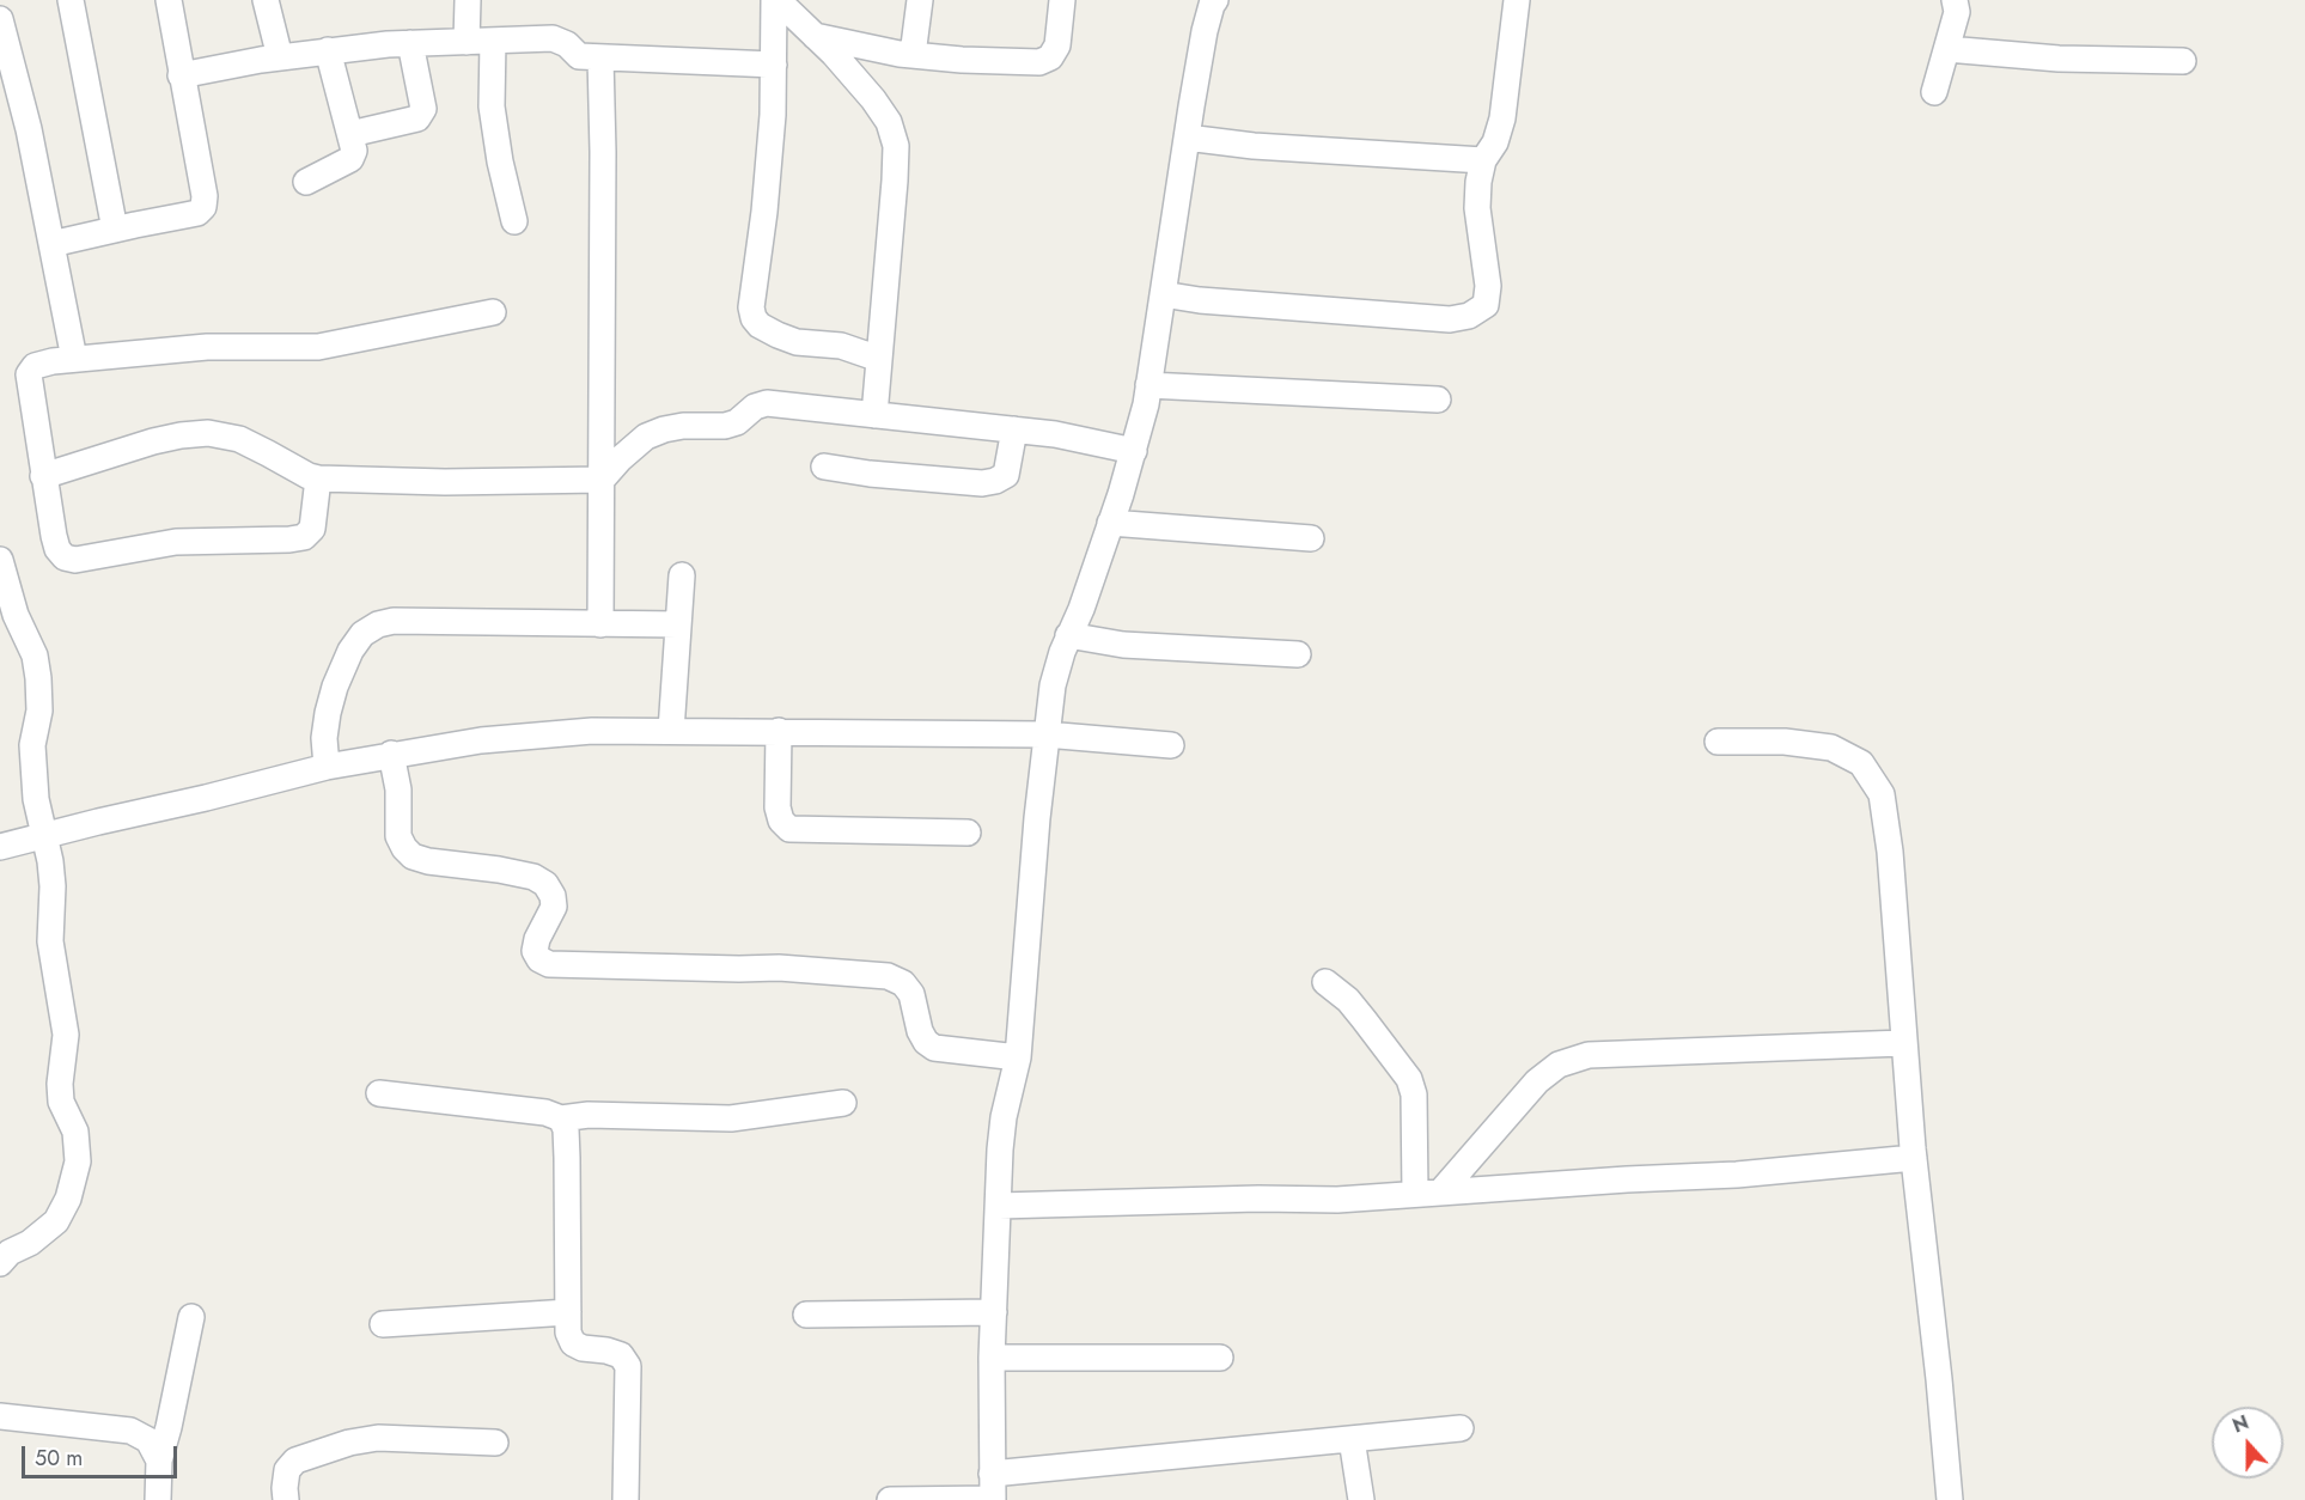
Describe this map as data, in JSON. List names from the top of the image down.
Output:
{
  "scale_bar": "50 m",
  "north": "top"
}
